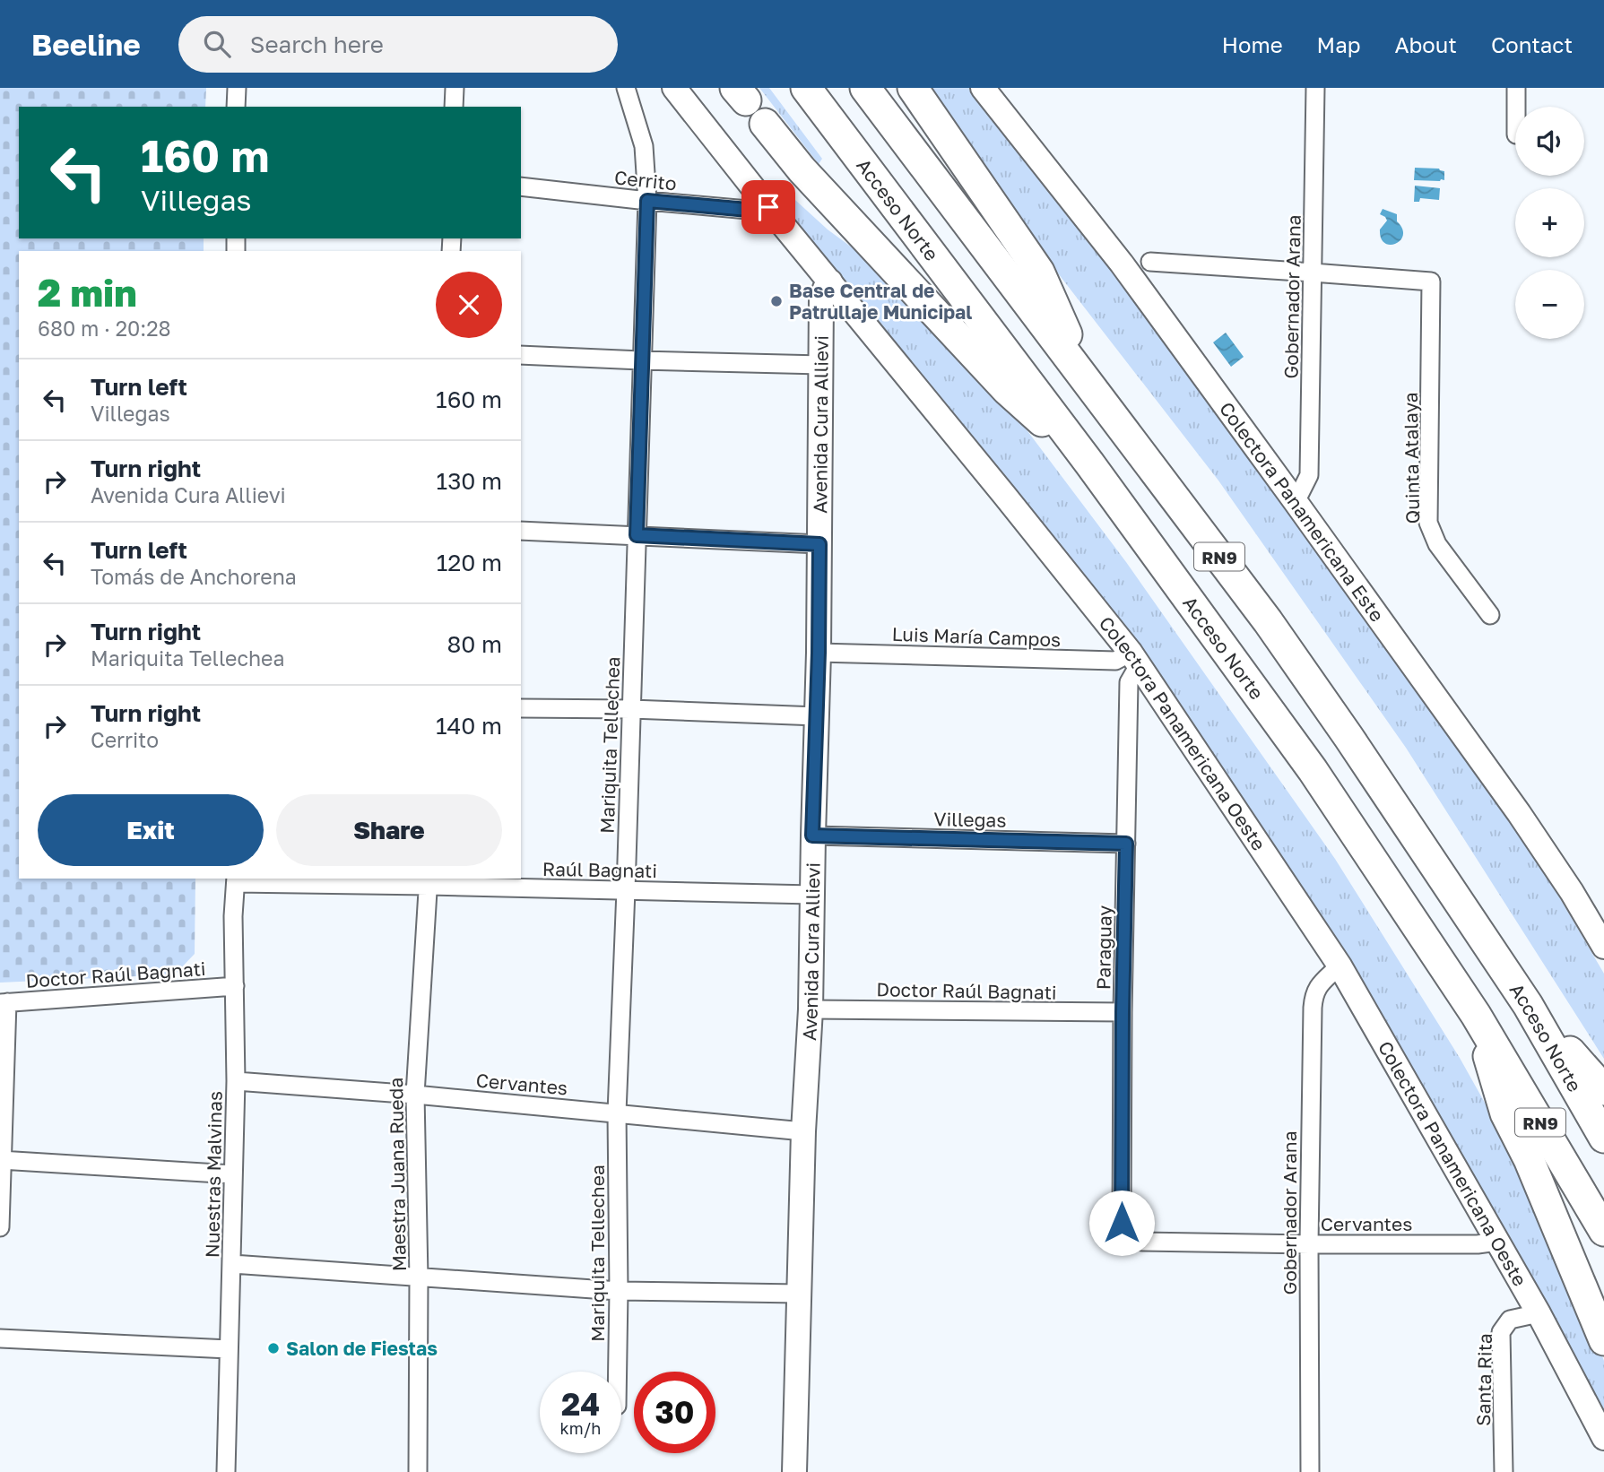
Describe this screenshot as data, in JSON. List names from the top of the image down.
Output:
{
  "streets": {
    "highway": ["Acceso Norte", "RN9"],
    "street": [
      "Cerrito",
      "Gobernador Arana",
      "Avenida Cura Allievi",
      "Quinta Atalaya",
      "Colectora Panamericana Este",
      "Luis María Campos",
      "Colectora Panamericana Oeste",
      "Mariquita Tellechea",
      "Villegas",
      "Raúl Bagnati",
      "Paraguay",
      "Doctor Raúl Bagnati",
      "Cervantes",
      "Nuestras Malvinas",
      "Maestra Juana Rueda",
      "Santa Rita"
    ]
  },
  "crossings": [
    ["Cerrito", "Colectora Panamericana Oeste"],
    ["Cerrito", "Mariquita Tellechea"],
    ["Gobernador Arana", "Quinta Atalaya"],
    ["Gobernador Arana", "Colectora Panamericana Este"],
    ["Gobernador Arana", "Colectora Panamericana Oeste"],
    ["Gobernador Arana", "Cervantes"],
    ["Avenida Cura Allievi", "Luis María Campos"],
    ["Avenida Cura Allievi", "Colectora Panamericana Oeste"],
    ["Avenida Cura Allievi", "Villegas"],
    ["Avenida Cura Allievi", "Raúl Bagnati"],
    ["Avenida Cura Allievi", "Doctor Raúl Bagnati"],
    ["Avenida Cura Allievi", "Cervantes"],
    ["Luis María Campos", "Colectora Panamericana Oeste"],
    ["Luis María Campos", "Paraguay"],
    ["Colectora Panamericana Oeste", "Paraguay"],
    ["Colectora Panamericana Oeste", "Cervantes"],
    ["Colectora Panamericana Oeste", "Santa Rita"],
    ["Mariquita Tellechea", "Raúl Bagnati"],
    ["Mariquita Tellechea", "Cervantes"],
    ["Villegas", "Paraguay"],
    ["Raúl Bagnati", "Nuestras Malvinas"],
    ["Raúl Bagnati", "Maestra Juana Rueda"],
    ["Paraguay", "Doctor Raúl Bagnati"],
    ["Paraguay", "Cervantes"],
    ["Doctor Raúl Bagnati", "Nuestras Malvinas"],
    ["Cervantes", "Nuestras Malvinas"],
    ["Cervantes", "Maestra Juana Rueda"]
  ],
  "places": ["Base Central de Patrullaje Municipal", "Salon de Fiestas"],
  "page": {
    "header": "Beeline",
    "search": "Search here",
    "nav": [
      "Home",
      "Map",
      "About",
      "Contact"
    ],
    "map_buttons": ["+", "−"],
    "turn": ["160 m", "Villegas"],
    "heading": ["2 min", "680 m · 20:28"],
    "list": [
      {
        "name": "Turn left",
        "note": "Villegas",
        "value": "160 m"
      },
      {
        "name": "Turn right",
        "note": "Avenida Cura Allievi",
        "value": "130 m"
      },
      {
        "name": "Turn left",
        "note": "Tomás de Anchorena",
        "value": "120 m"
      },
      {
        "name": "Turn right",
        "note": "Mariquita Tellechea",
        "value": "80 m"
      },
      {
        "name": "Turn right",
        "note": "Cerrito",
        "value": "140 m"
      }
    ],
    "buttons": ["Exit", "Share"],
    "speed": "24 km/h",
    "limit": "30"
  }
}
